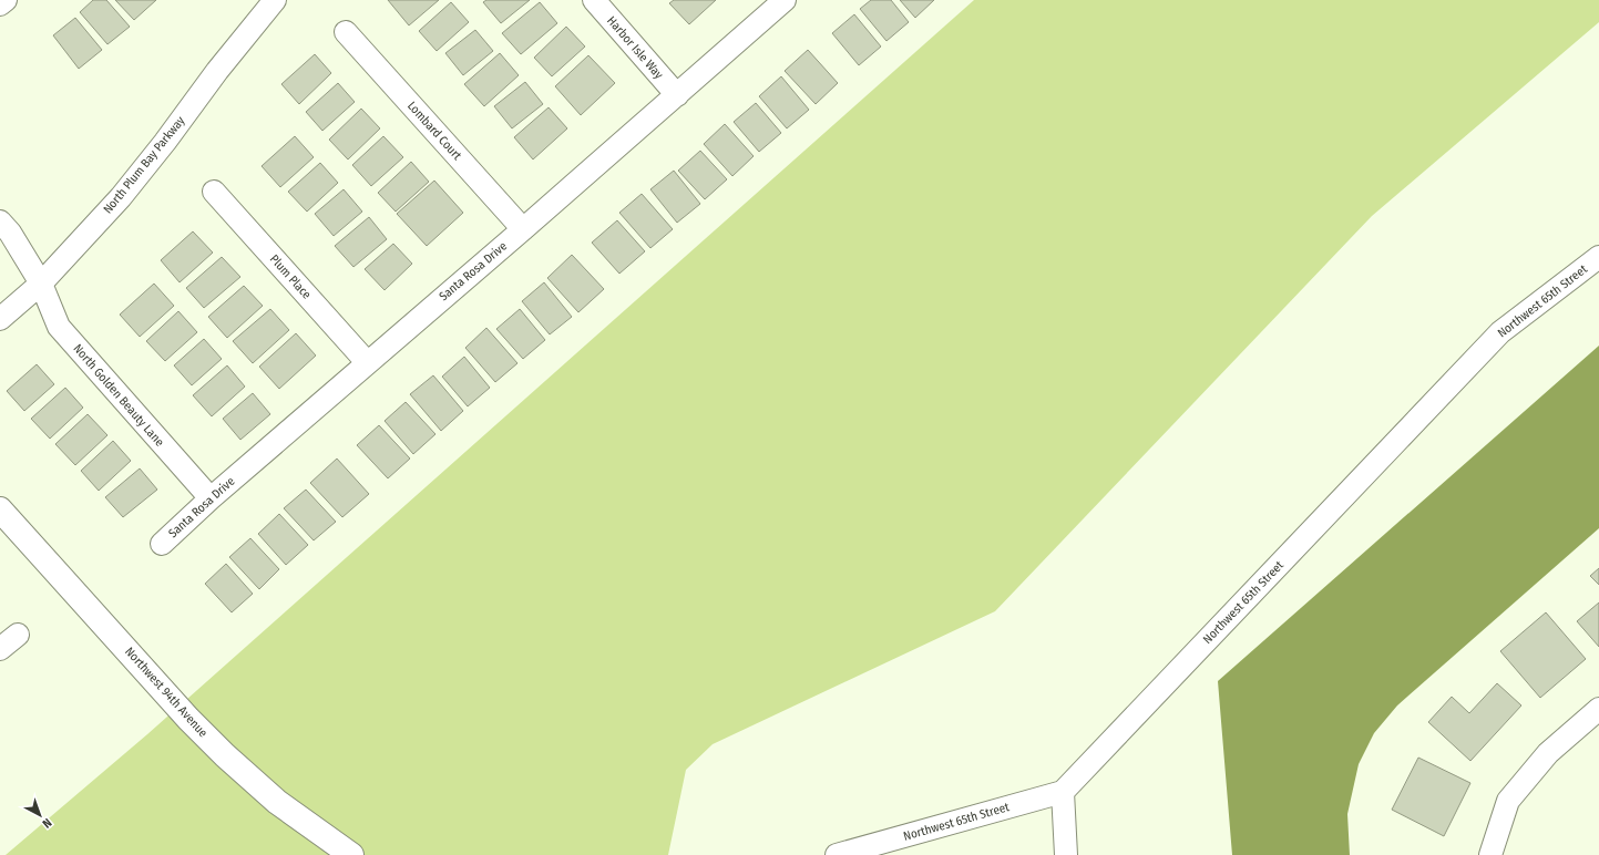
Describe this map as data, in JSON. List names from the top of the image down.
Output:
{
  "streets": {
    "street": [
      "Harbor Isle Way",
      "Lombard Court",
      "North Plum Bay Parkway",
      "Santa Rosa Drive",
      "Plum Place",
      "Northwest 65th Street",
      "North Golden Beauty Lane",
      "Northwest 94th Avenue"
    ]
  },
  "crossings": [
    ["Harbor Isle Way", "Santa Rosa Drive"],
    ["Lombard Court", "Santa Rosa Drive"],
    ["North Plum Bay Parkway", "North Golden Beauty Lane"],
    ["Santa Rosa Drive", "Plum Place"],
    ["Santa Rosa Drive", "North Golden Beauty Lane"]
  ],
  "north": "bottom right"
}
